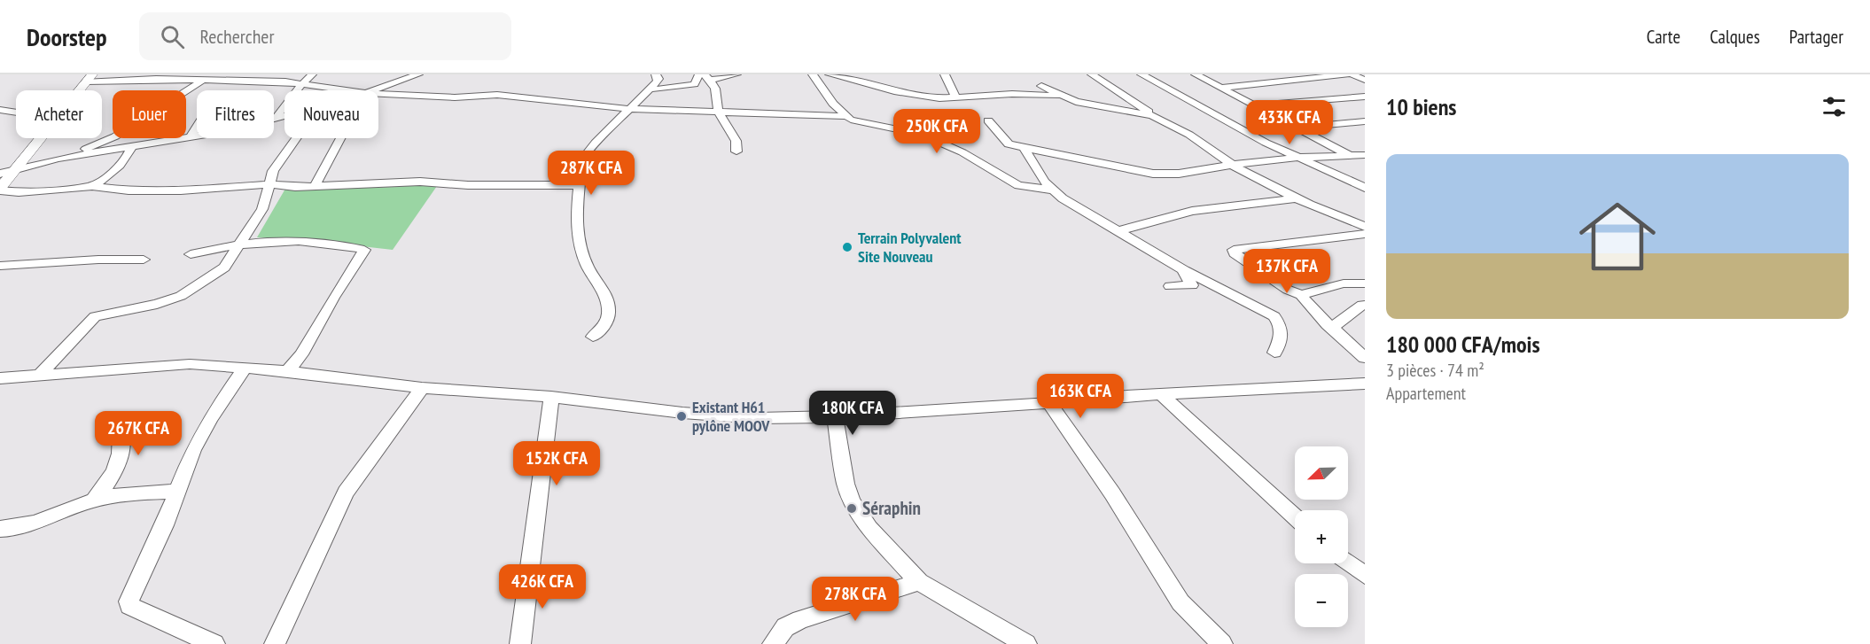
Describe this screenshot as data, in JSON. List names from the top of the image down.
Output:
{
  "places": ["Terrain Polyvalent Site Nouveau", "Existant H61 pylône MOOV", "Séraphin"],
  "north": "bottom left",
  "page": {
    "header": "Doorstep",
    "search": "Rechercher",
    "nav": ["Carte", "Calques", "Partager"],
    "heading": "10 biens",
    "chip": [
      "Acheter",
      "Louer",
      "Filtres",
      "Nouveau"
    ],
    "price": [
      "433K CFA",
      "250K CFA",
      "287K CFA",
      "137K CFA",
      "163K CFA",
      "180K CFA",
      "267K CFA",
      "152K CFA",
      "426K CFA",
      "278K CFA"
    ],
    "list": [
      {
        "name": "180 000 CFA/mois",
        "note": "3 pièces · 74 m² · Appartement"
      }
    ],
    "map_buttons": ["+", "−"]
  }
}
